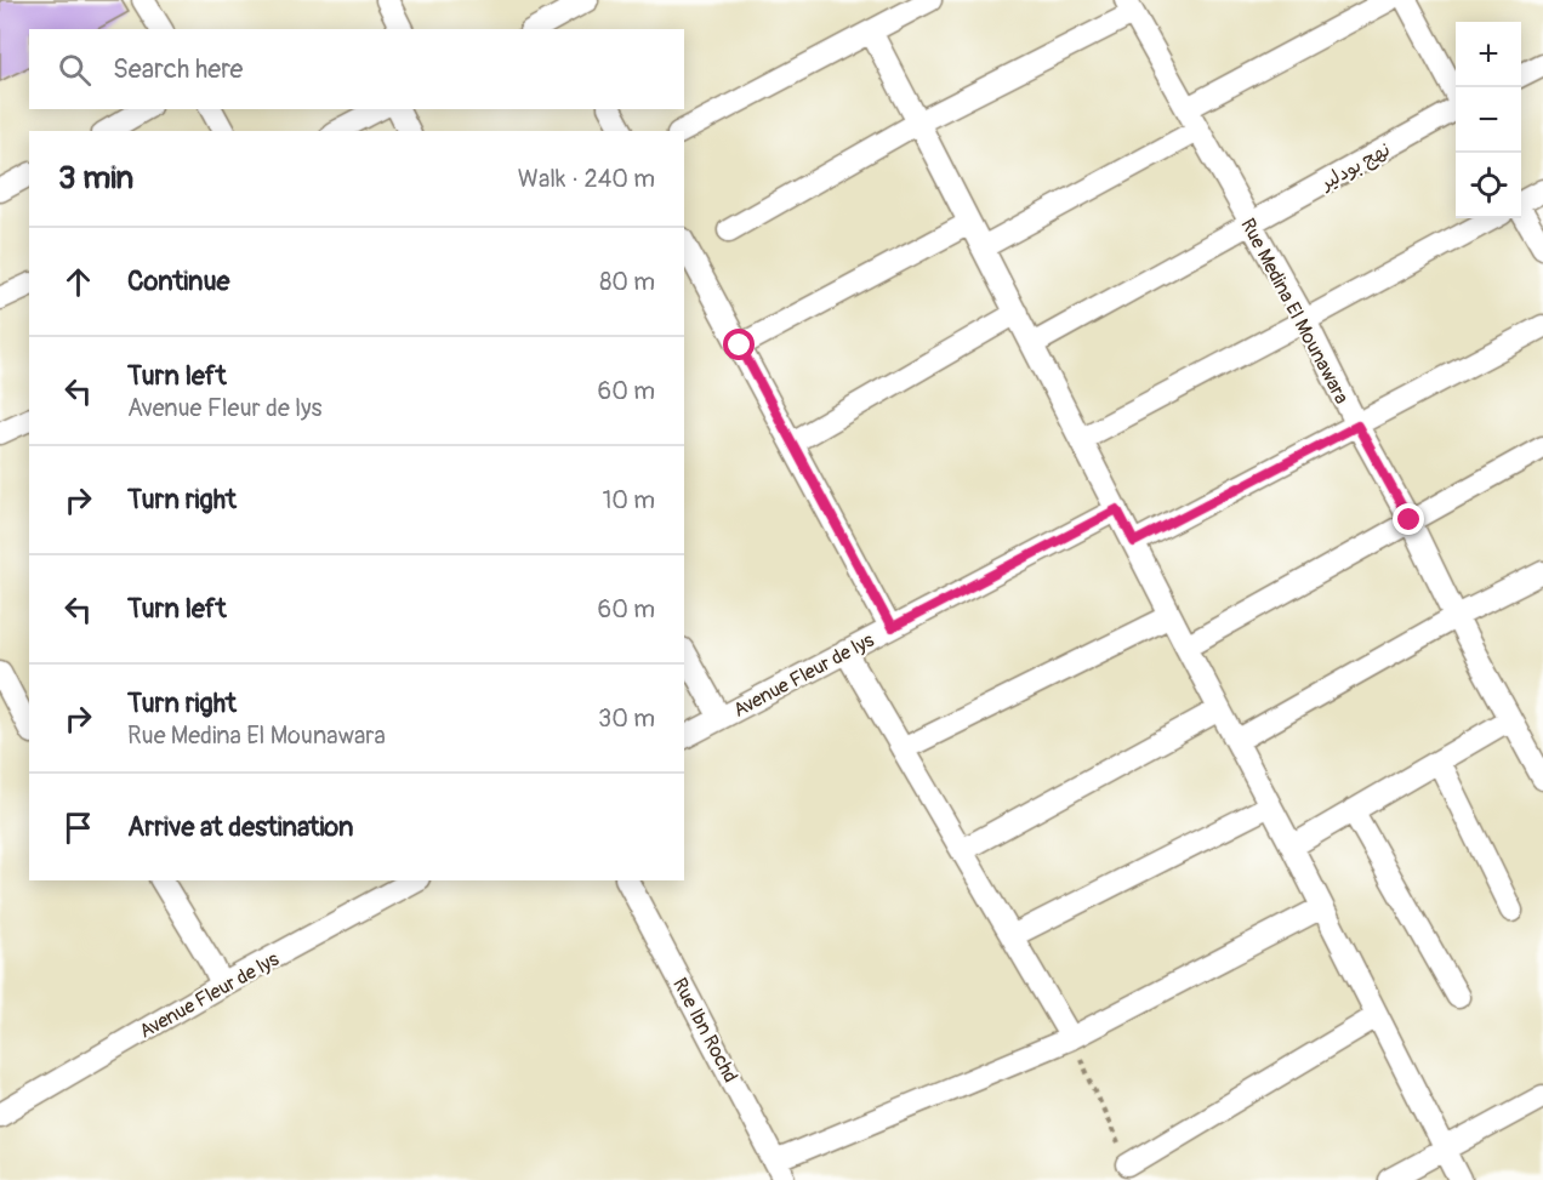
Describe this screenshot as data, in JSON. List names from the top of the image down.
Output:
{
  "streets": {
    "street": [
      "نهج بودلير",
      "Rue Medina El Mounawara",
      "Avenue Fleur de lys",
      "Rue Ibn Rochd"
    ]
  },
  "crossings": [
    ["نهج بودلير", "Rue Medina El Mounawara"]
  ],
  "page": {
    "map_buttons": ["+", "−"],
    "search": "Search here",
    "heading": ["3 min", "Walk · 240 m"],
    "list": [
      ["Continue", "80 m"],
      ["Turn left", "Avenue Fleur de lys", "60 m"],
      ["Turn right", "10 m"],
      ["Turn left", "60 m"],
      ["Turn right", "Rue Medina El Mounawara", "30 m"],
      "Arrive at destination"
    ]
  }
}
